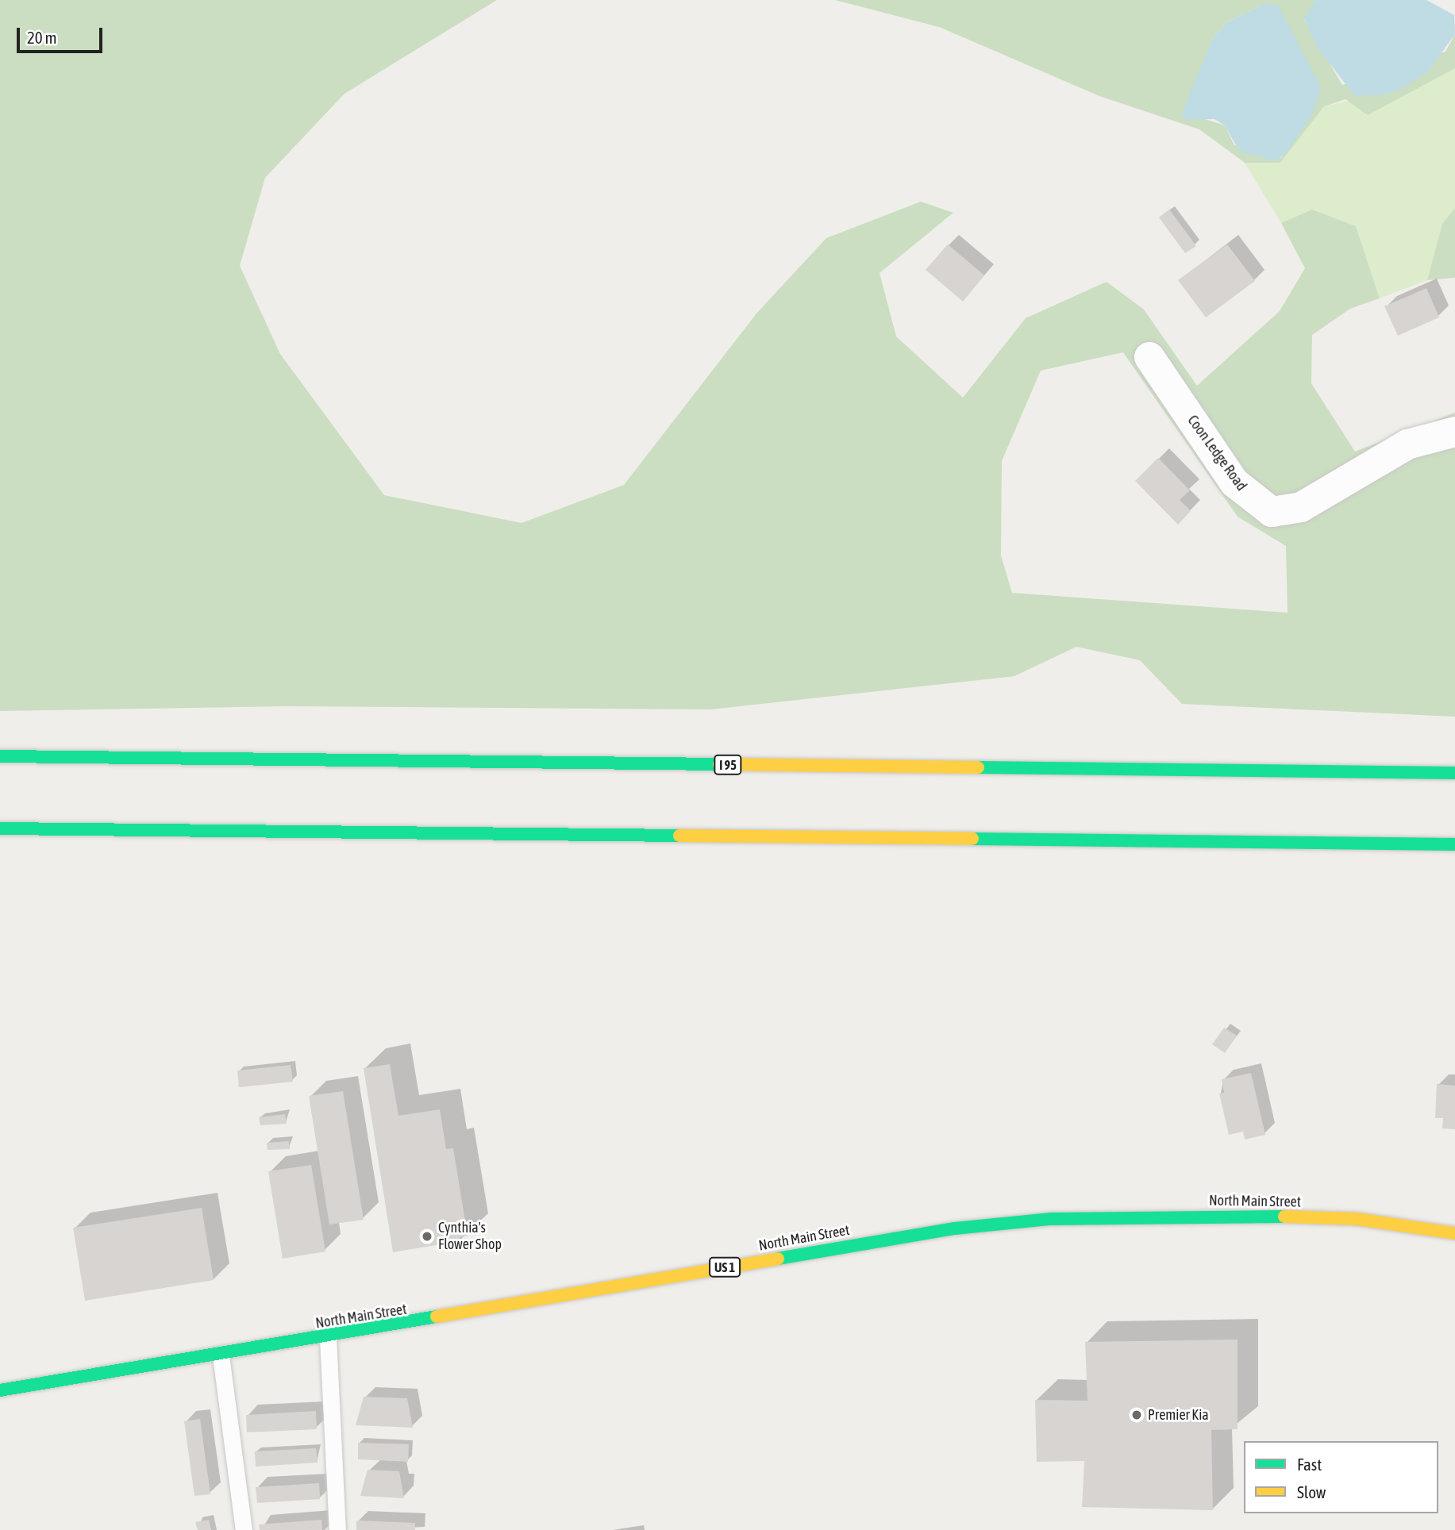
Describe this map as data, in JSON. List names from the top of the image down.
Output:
{
  "streets": {
    "main road": ["I 95", "North Main Street", "US 1"],
    "street": ["Coon Ledge Road"]
  },
  "places": ["Cynthia's Flower Shop", "Premier Kia"],
  "legend": ["Fast", "Slow"],
  "scale_bar": "20 m"
}
